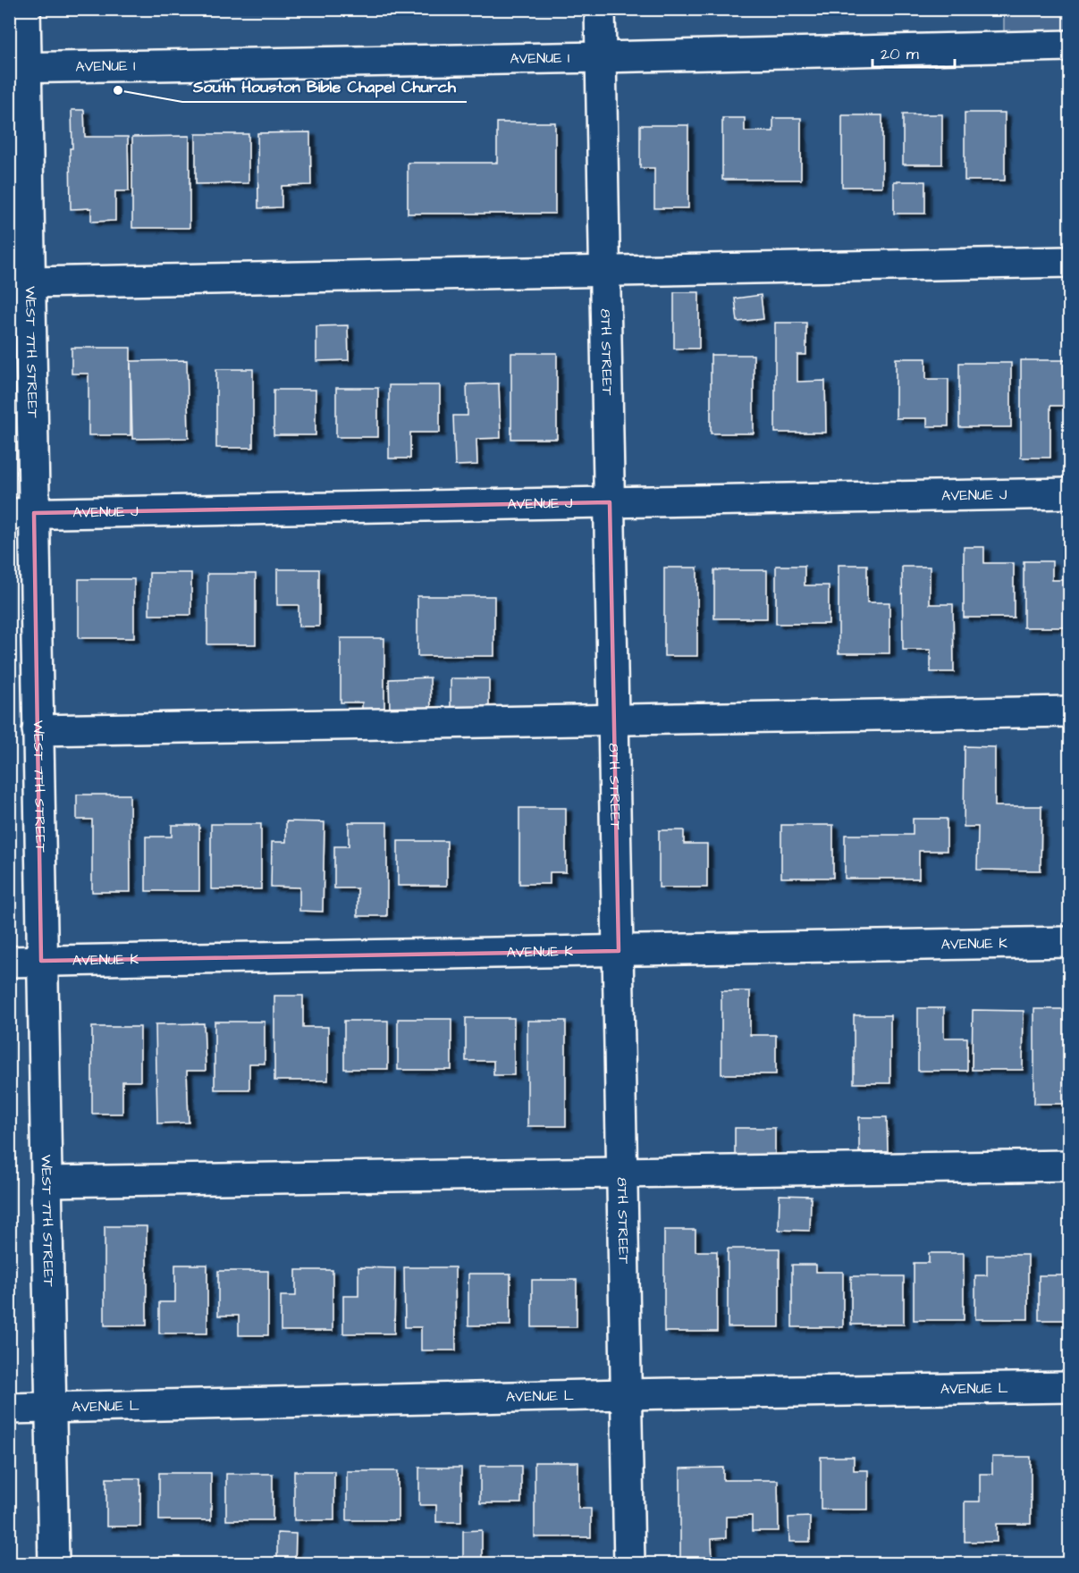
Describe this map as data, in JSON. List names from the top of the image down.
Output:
{
  "streets": {
    "street": [
      "AVENUE I",
      "WEST 7TH STREET",
      "8TH STREET",
      "AVENUE J",
      "AVENUE K",
      "AVENUE L"
    ]
  },
  "crossings": [
    ["AVENUE I", "WEST 7TH STREET"],
    ["AVENUE I", "8TH STREET"],
    ["WEST 7TH STREET", "AVENUE J"],
    ["WEST 7TH STREET", "AVENUE K"],
    ["WEST 7TH STREET", "AVENUE L"],
    ["8TH STREET", "AVENUE J"],
    ["8TH STREET", "AVENUE K"],
    ["8TH STREET", "AVENUE L"]
  ],
  "places": ["South Houston Bible Chapel Church"],
  "scale_bar": "20 m"
}
